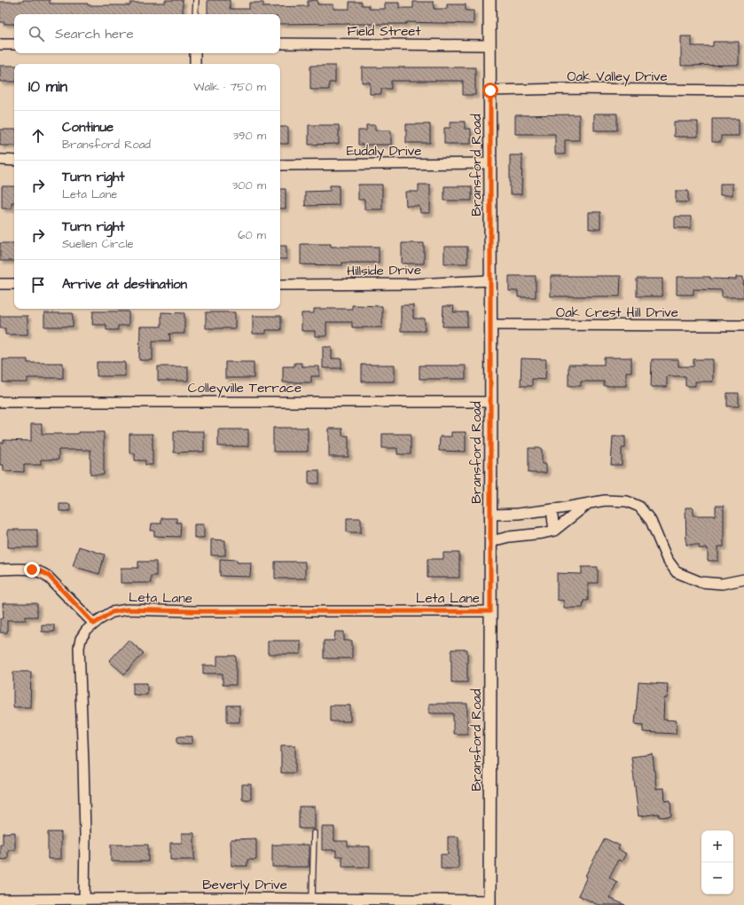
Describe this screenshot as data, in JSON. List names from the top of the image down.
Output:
{
  "streets": {
    "street": [
      "Field Street",
      "Oak Valley Drive",
      "Eudaly Drive",
      "Bransford Road",
      "Hillside Drive",
      "Oak Crest Hill Drive",
      "Colleyville Terrace",
      "Leta Lane",
      "Beverly Drive"
    ]
  },
  "crossings": [
    ["Field Street", "Bransford Road"],
    ["Oak Valley Drive", "Bransford Road"],
    ["Eudaly Drive", "Bransford Road"],
    ["Bransford Road", "Hillside Drive"],
    ["Bransford Road", "Oak Crest Hill Drive"],
    ["Bransford Road", "Colleyville Terrace"],
    ["Bransford Road", "Leta Lane"],
    ["Bransford Road", "Beverly Drive"],
    ["Leta Lane", "Beverly Drive"]
  ],
  "page": {
    "search": "Search here",
    "heading": ["10 min", "Walk · 750 m"],
    "list": [
      ["Continue", "Bransford Road", "390 m"],
      ["Turn right", "Leta Lane", "300 m"],
      ["Turn right", "Suellen Circle", "60 m"],
      "Arrive at destination"
    ],
    "map_buttons": ["+", "−"]
  }
}
